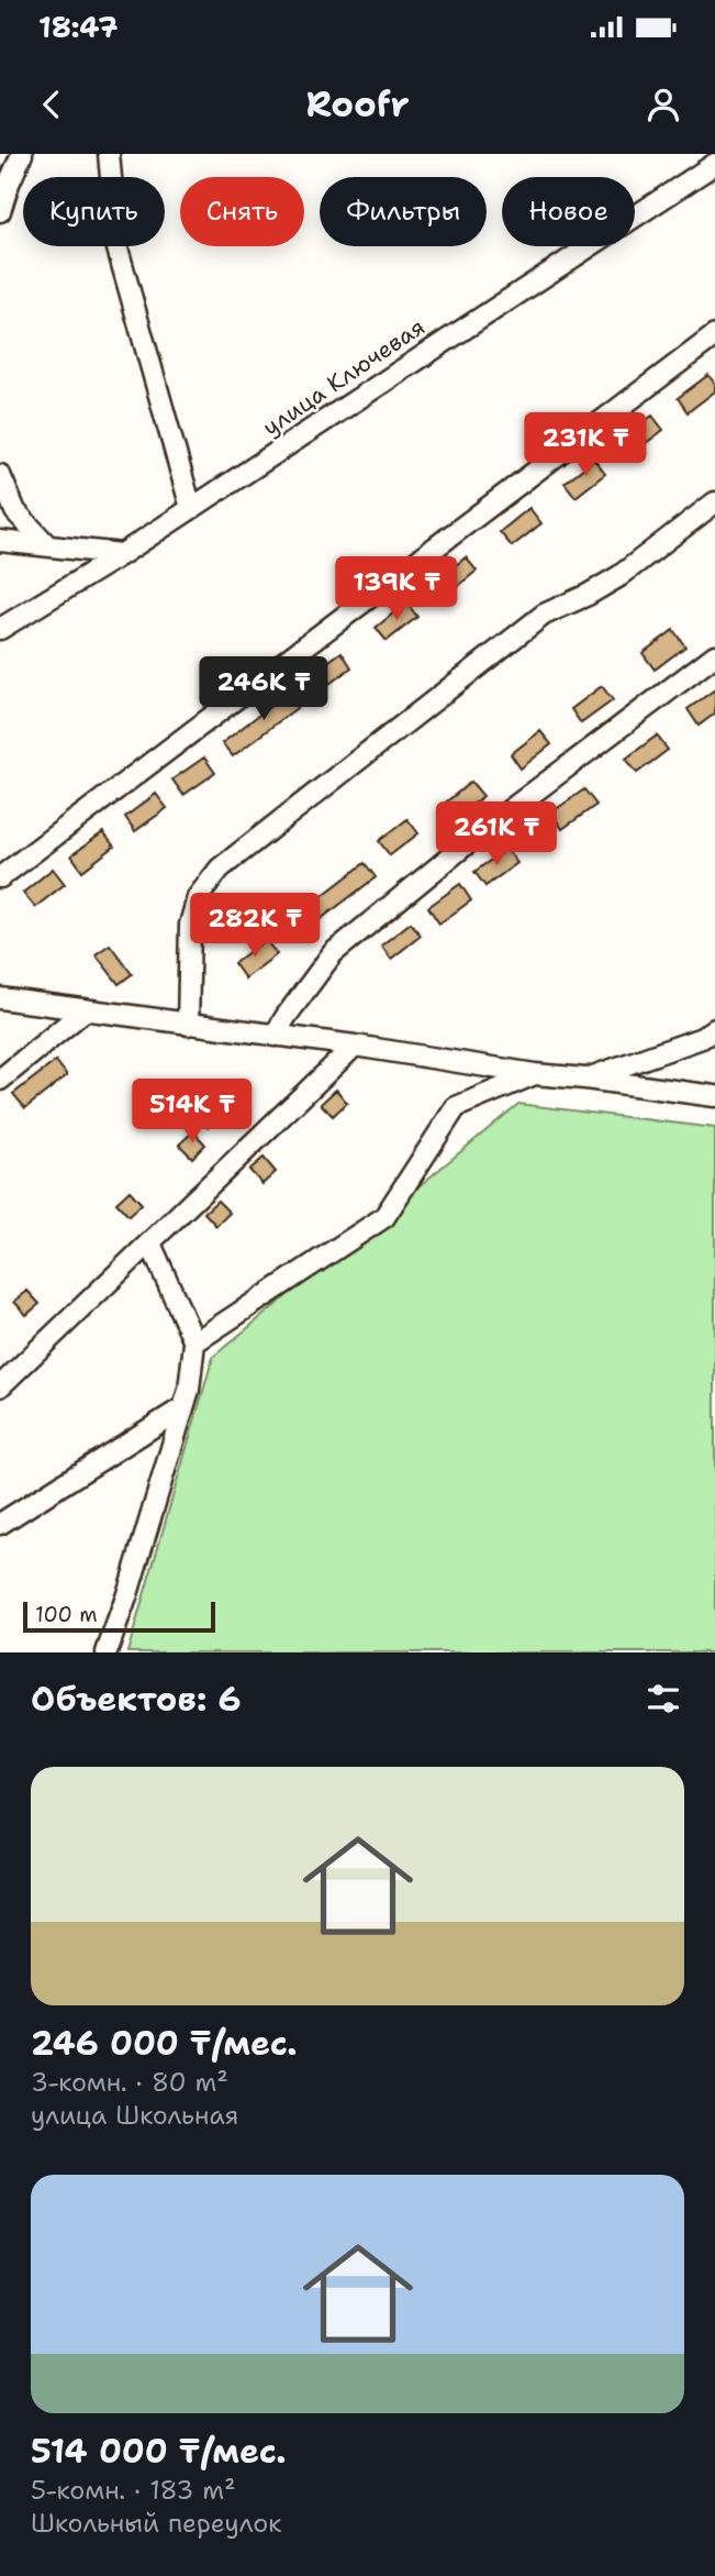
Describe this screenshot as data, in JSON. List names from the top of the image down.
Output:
{
  "streets": {
    "street": ["улица Ключевая"]
  },
  "scale_bar": "100 m",
  "page": {
    "status": "18:47",
    "header": "Roofr",
    "chip": [
      "Купить",
      "Снять",
      "Фильтры",
      "Новое"
    ],
    "price": [
      "231K ₸",
      "139K ₸",
      "246K ₸",
      "261K ₸",
      "282K ₸",
      "514K ₸"
    ],
    "scale": "100 m",
    "heading": "Объектов: 6",
    "list": [
      {
        "name": "246 000 ₸/мес.",
        "note": "3-комн. · 80 m² · улица Школьная"
      },
      {
        "name": "514 000 ₸/мес.",
        "note": "5-комн. · 183 m² · Школьный переулок"
      }
    ]
  }
}
